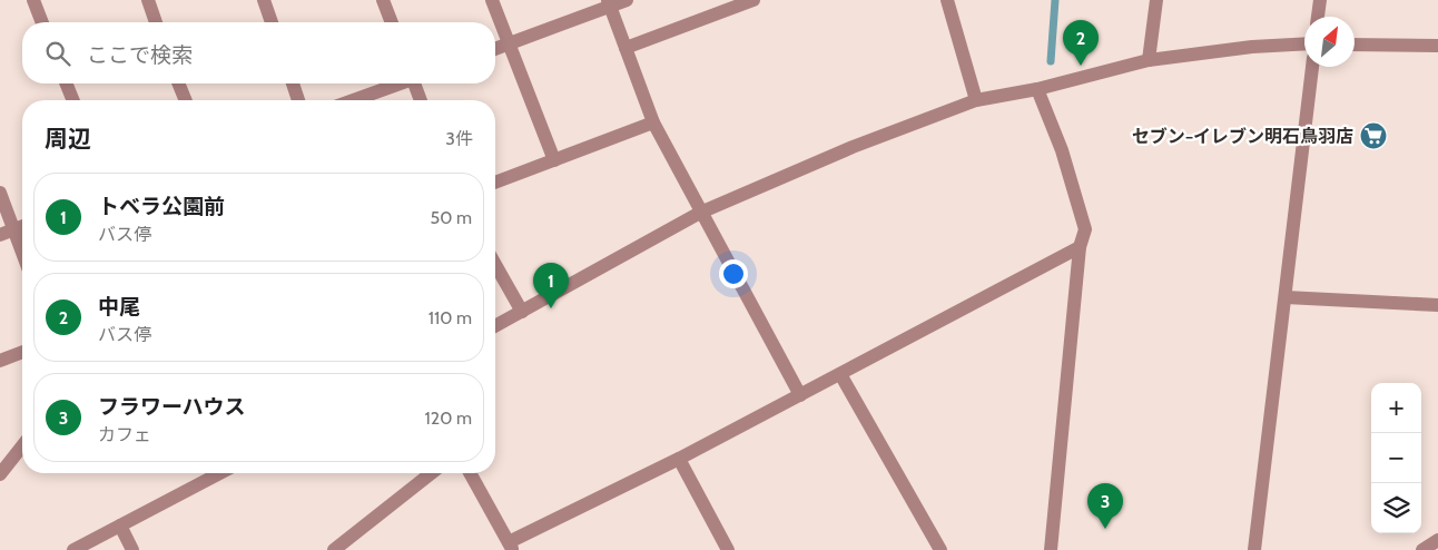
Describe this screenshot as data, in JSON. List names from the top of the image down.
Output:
{
  "places": {
    "supermarket": ["セブン−イレブン明石鳥羽店"]
  },
  "north": "top right",
  "page": {
    "pins": ["2", "1", "3"],
    "search": "ここで検索",
    "heading": ["周辺", "3件"],
    "list": [
      {
        "mark": "1",
        "name": "トベラ公園前",
        "note": "バス停",
        "value": "50 m"
      },
      {
        "mark": "2",
        "name": "中尾",
        "note": "バス停",
        "value": "110 m"
      },
      {
        "mark": "3",
        "name": "フラワーハウス",
        "note": "カフェ",
        "value": "120 m"
      }
    ],
    "map_buttons": ["+", "−"]
  }
}
